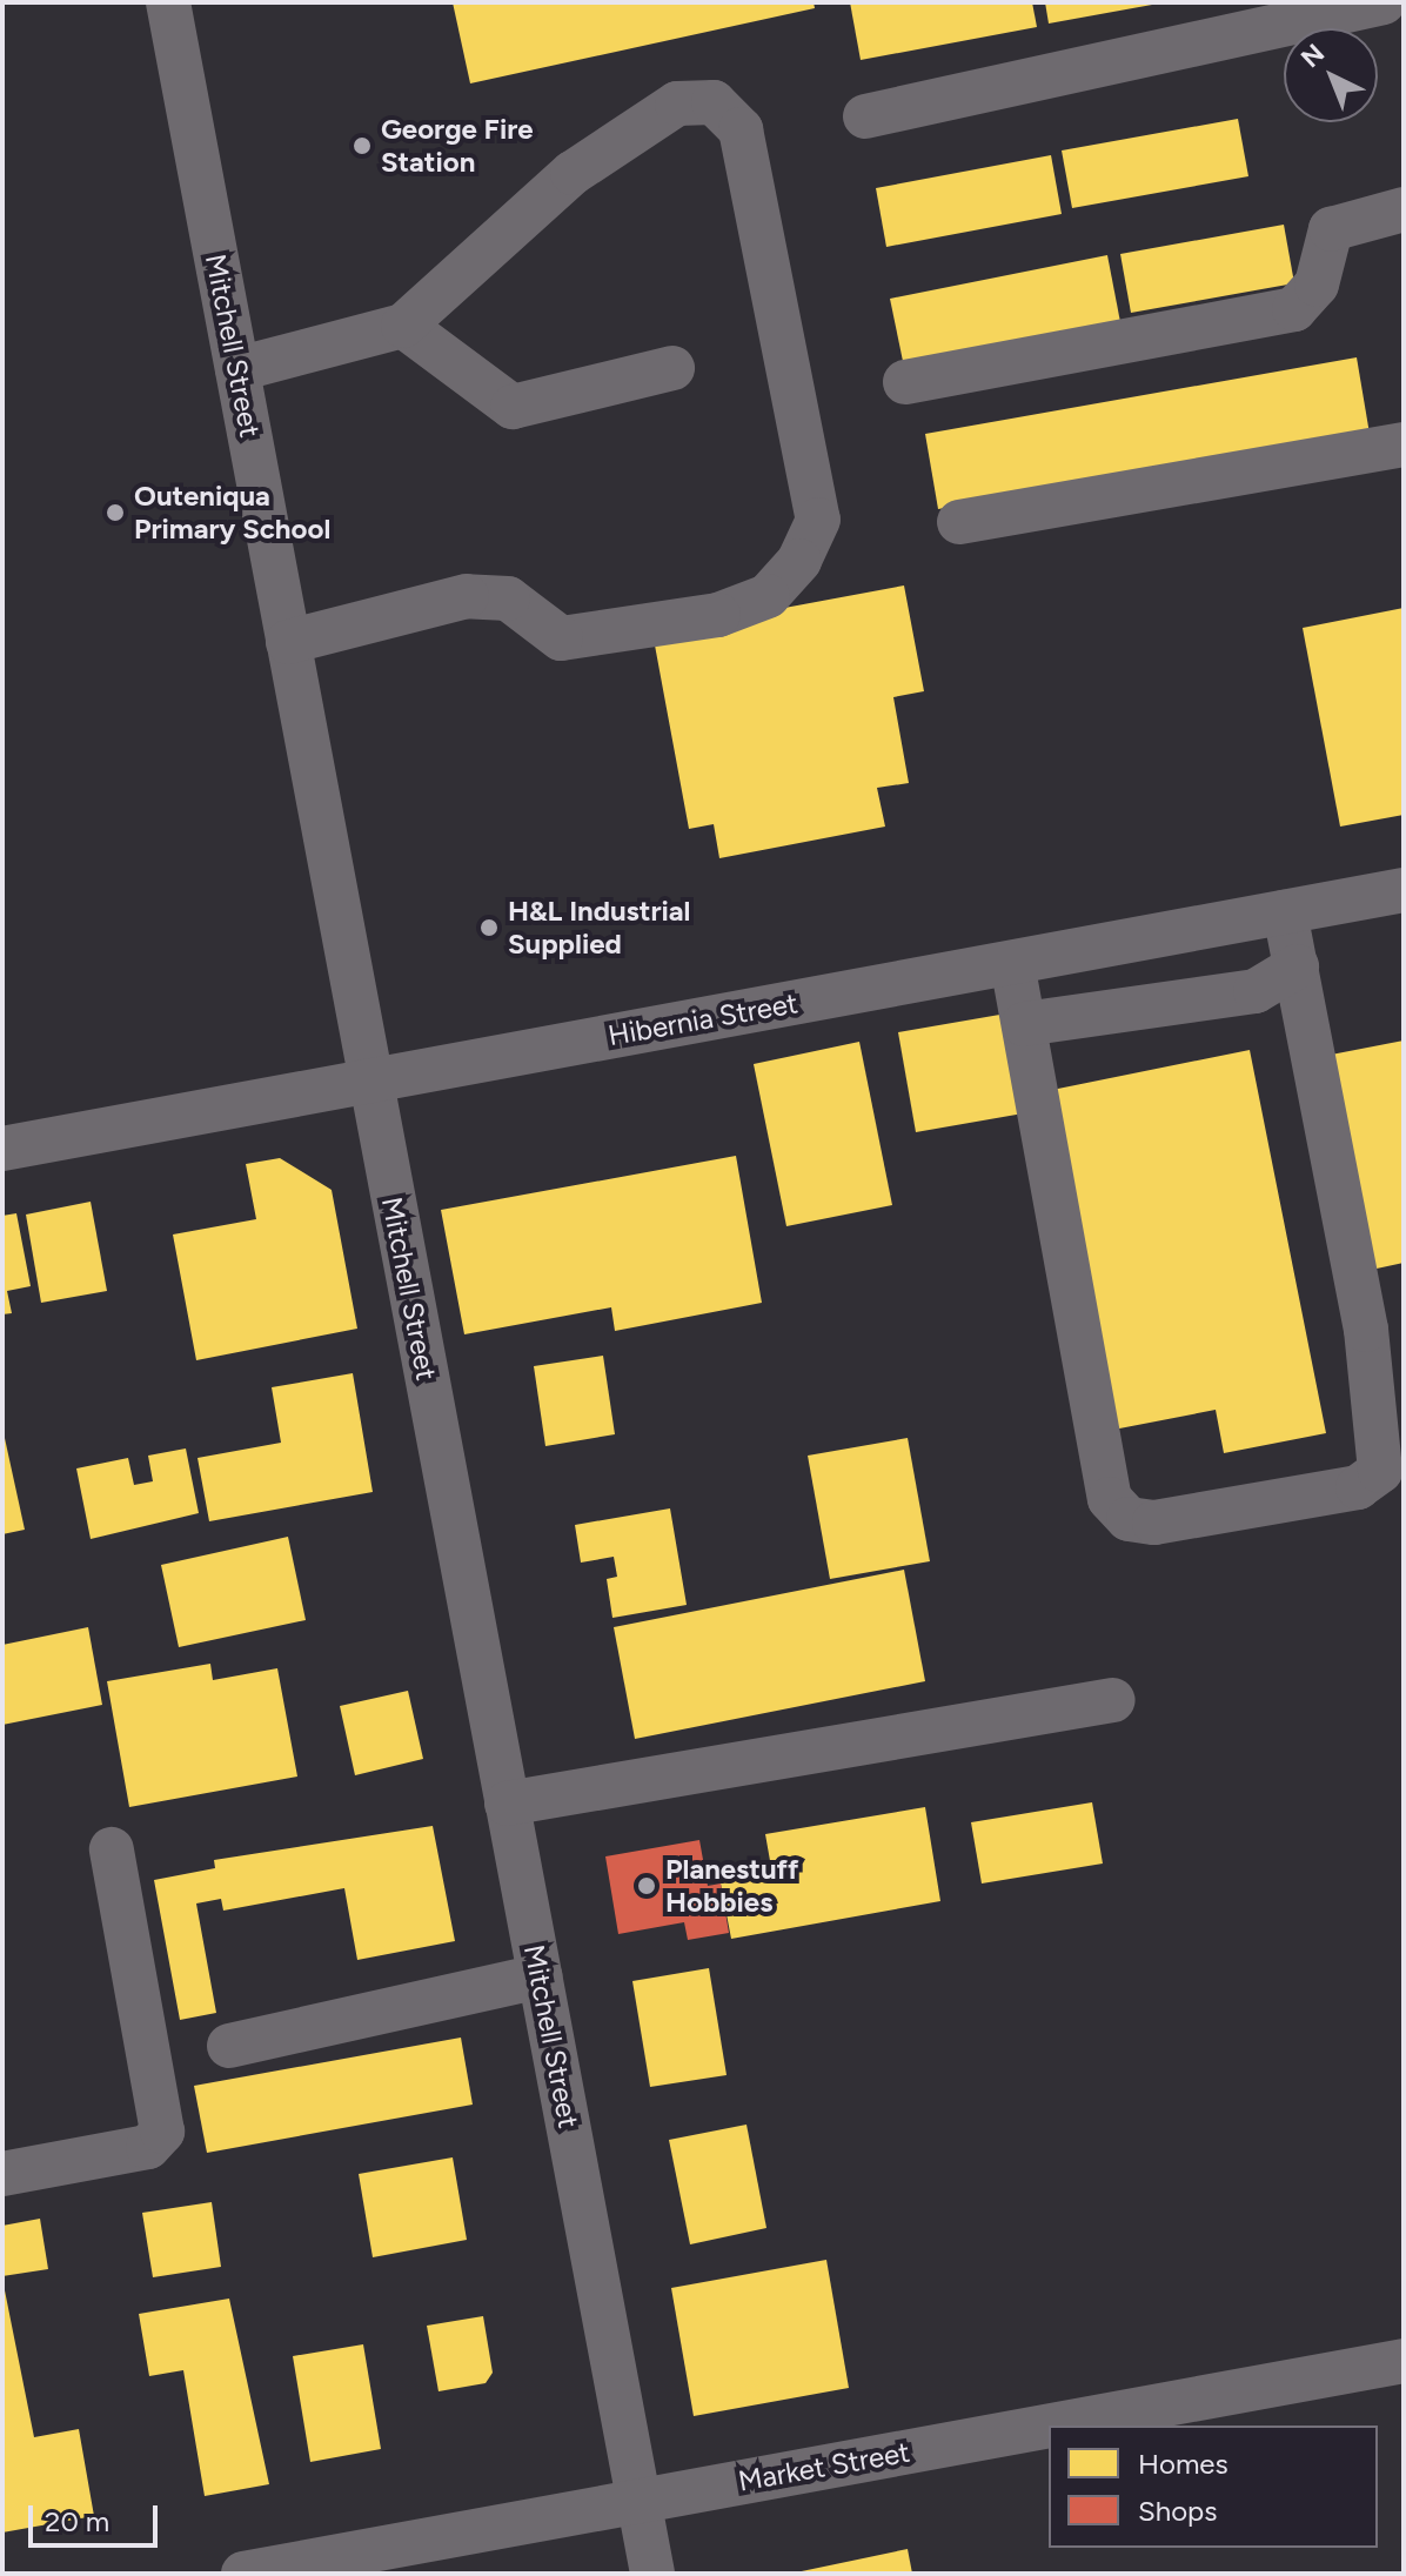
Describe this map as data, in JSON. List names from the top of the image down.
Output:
{
  "streets": {
    "street": ["Mitchell Street", "Hibernia Street", "Market Street"]
  },
  "crossings": [
    ["Mitchell Street", "Hibernia Street"],
    ["Mitchell Street", "Market Street"]
  ],
  "places": [
    "George Fire Station",
    "Outeniqua Primary School",
    "H&L Industrial Supplied",
    "Planestuff Hobbies"
  ],
  "legend": ["Homes", "Shops"],
  "scale_bar": "20 m",
  "north": "top left"
}
